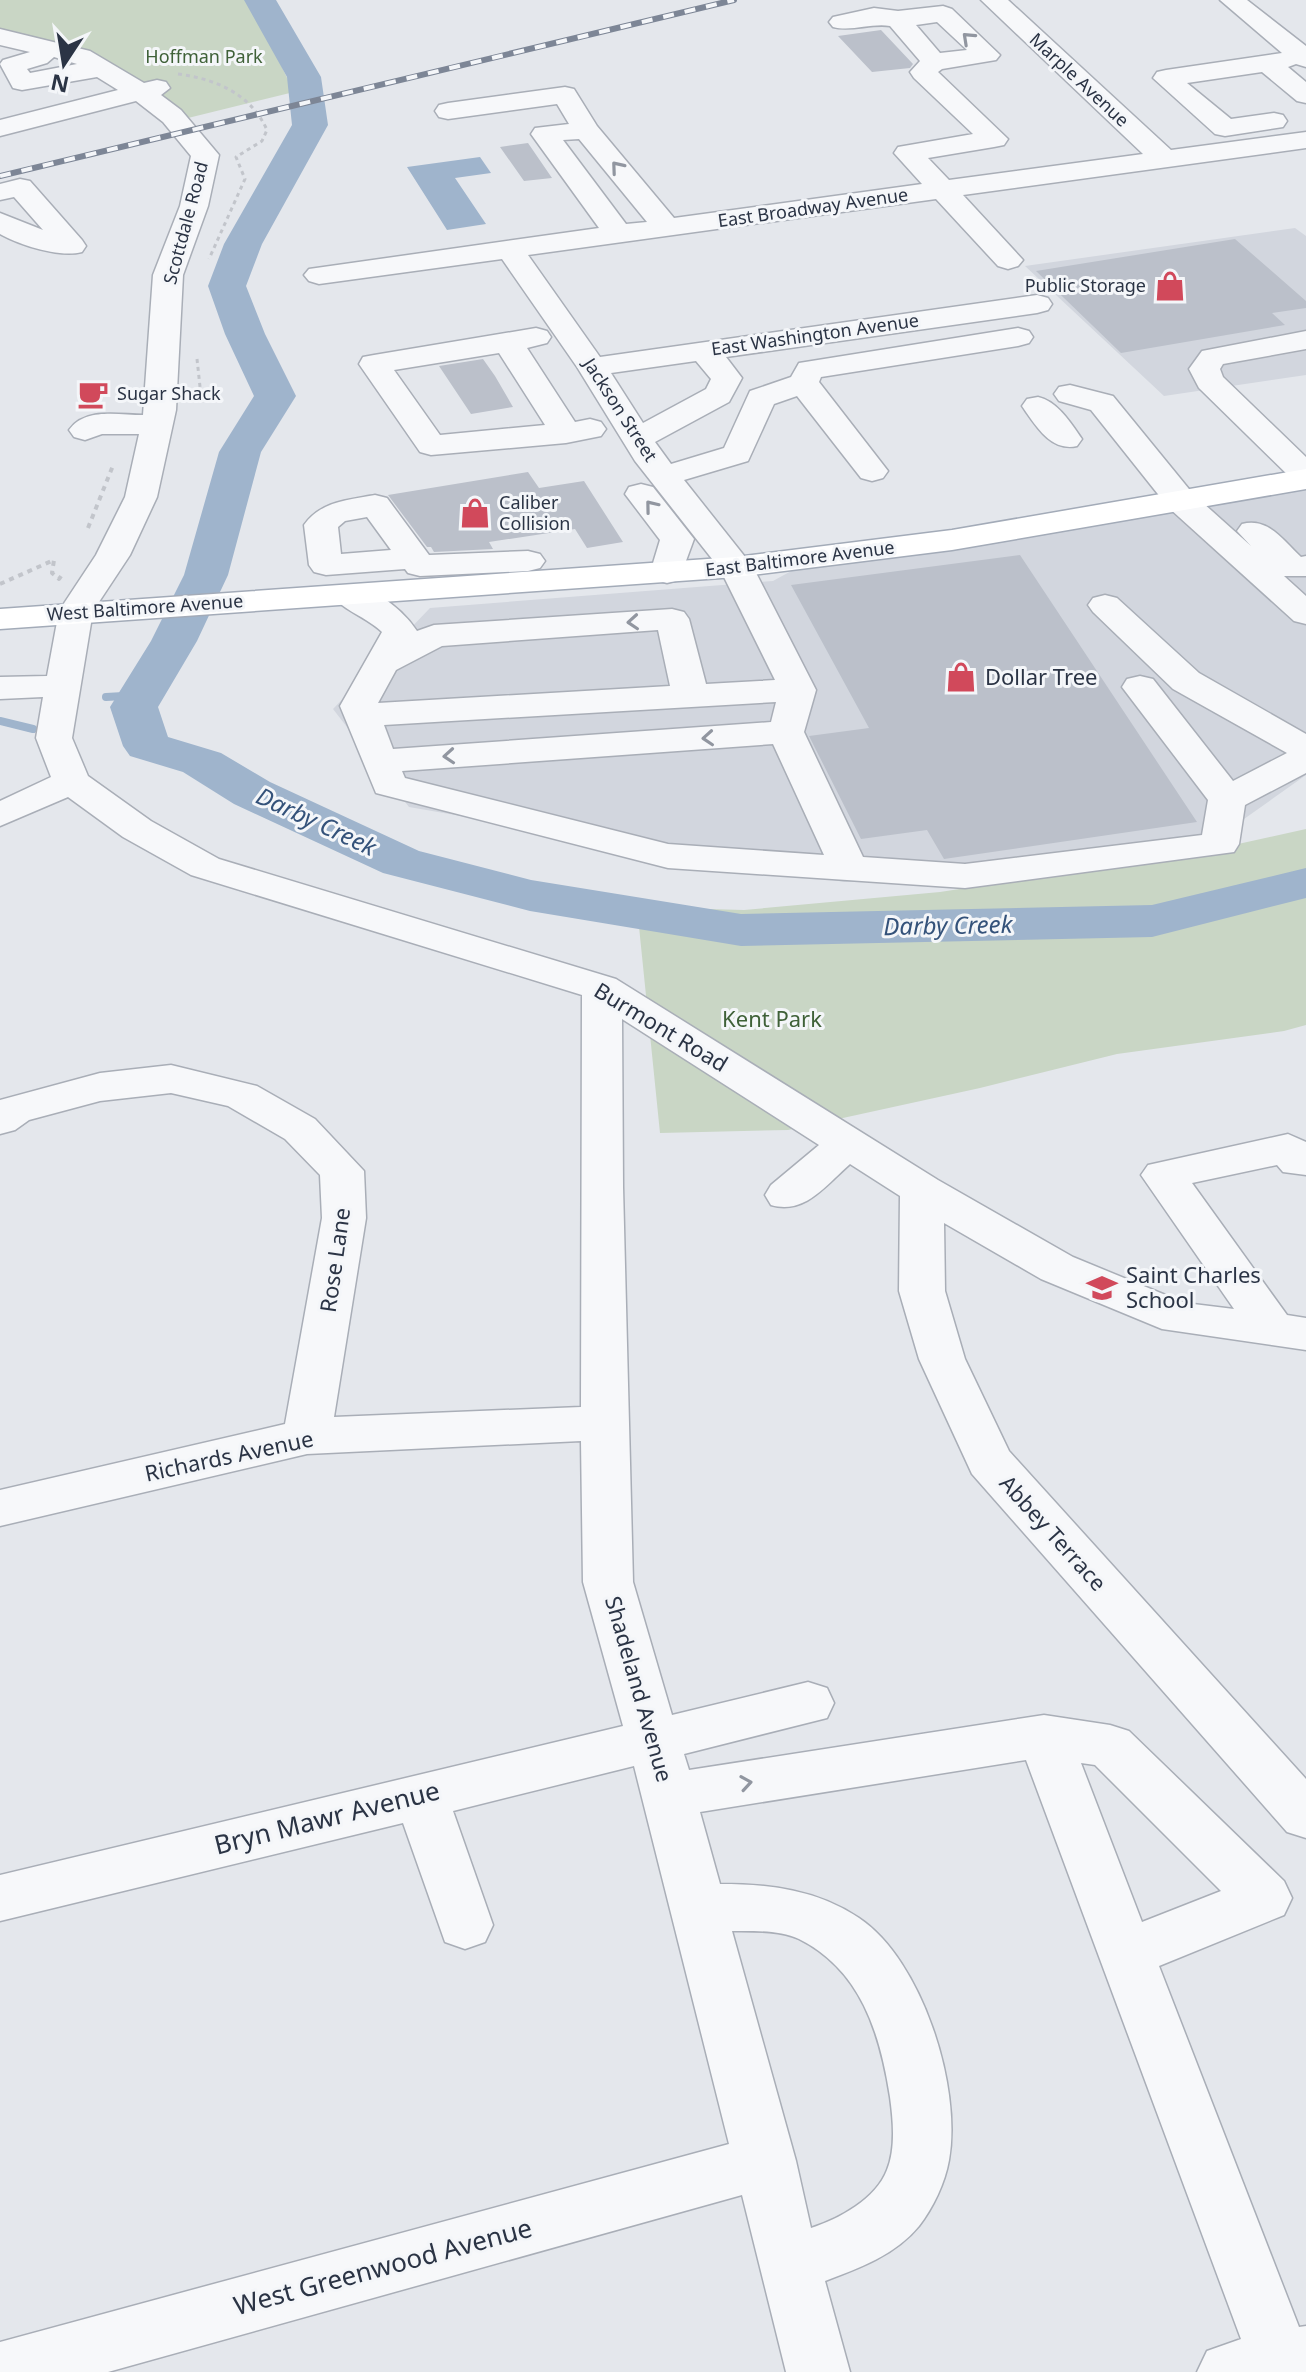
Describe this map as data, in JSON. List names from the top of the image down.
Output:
{
  "streets": {
    "main road": ["East Baltimore Avenue", "West Baltimore Avenue"],
    "street": [
      "Marple Avenue",
      "East Broadway Avenue",
      "Scottdale Road",
      "East Washington Avenue",
      "Jackson Street",
      "Burmont Road",
      "Rose Lane",
      "Richards Avenue",
      "Abbey Terrace",
      "Shadeland Avenue",
      "Bryn Mawr Avenue",
      "West Greenwood Avenue"
    ]
  },
  "crossings": [
    ["Marple Avenue", "East Broadway Avenue"],
    ["East Broadway Avenue", "Jackson Street"],
    ["Scottdale Road", "West Baltimore Avenue"],
    ["East Washington Avenue", "Jackson Street"],
    ["Jackson Street", "East Baltimore Avenue"],
    ["East Baltimore Avenue", "West Baltimore Avenue"],
    ["Burmont Road", "Abbey Terrace"],
    ["Burmont Road", "Shadeland Avenue"],
    ["Rose Lane", "Richards Avenue"],
    ["Richards Avenue", "Shadeland Avenue"],
    ["Shadeland Avenue", "Bryn Mawr Avenue"],
    ["Shadeland Avenue", "West Greenwood Avenue"]
  ],
  "water": ["Darby Creek"],
  "parks": ["Hoffman Park", "Kent Park"],
  "places": {
    "shop": ["Public Storage", "Caliber Collision", "Dollar Tree"],
    "cafe": ["Sugar Shack"],
    "school or university": ["Saint Charles School"]
  },
  "north": "bottom"
}
